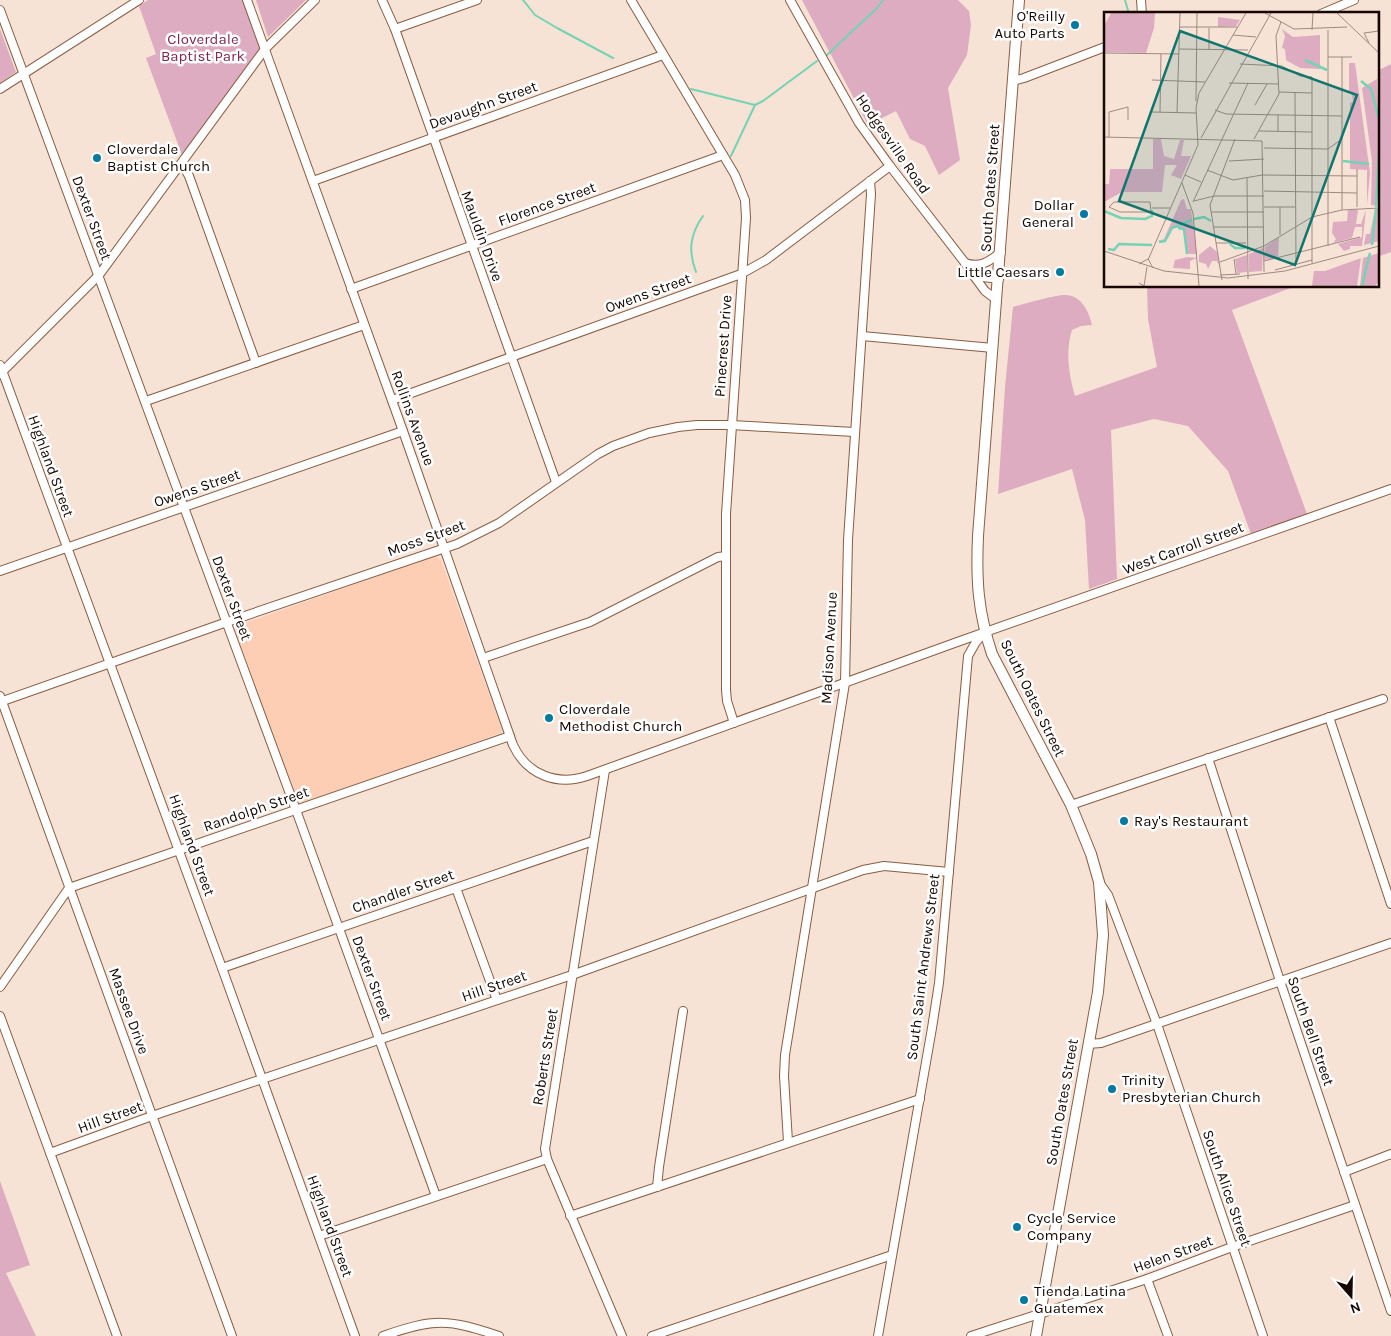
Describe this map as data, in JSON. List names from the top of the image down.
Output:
{
  "streets": {
    "main road": ["South Oates Street"],
    "street": [
      "Devaughn Street",
      "Hodgesville Road",
      "Florence Street",
      "Dexter Street",
      "Mauldin Drive",
      "Owens Street",
      "Pinecrest Drive",
      "Rollins Avenue",
      "Highland Street",
      "Moss Street",
      "West Carroll Street",
      "Madison Avenue",
      "Randolph Street",
      "Chandler Street",
      "South Saint Andrews Street",
      "Hill Street",
      "Massee Drive",
      "South Bell Street",
      "Roberts Street",
      "South Alice Street",
      "Helen Street"
    ]
  },
  "crossings": [
    ["Devaughn Street", "Mauldin Drive"],
    ["Devaughn Street", "Pinecrest Drive"],
    ["Devaughn Street", "Rollins Avenue"],
    ["Hodgesville Road", "South Oates Street"],
    ["Hodgesville Road", "Owens Street"],
    ["South Oates Street", "West Carroll Street"],
    ["South Oates Street", "South Saint Andrews Street"],
    ["South Oates Street", "South Alice Street"],
    ["South Oates Street", "Helen Street"],
    ["Florence Street", "Mauldin Drive"],
    ["Florence Street", "Pinecrest Drive"],
    ["Florence Street", "Rollins Avenue"],
    ["Dexter Street", "Owens Street"],
    ["Dexter Street", "Moss Street"],
    ["Dexter Street", "Randolph Street"],
    ["Dexter Street", "Chandler Street"],
    ["Dexter Street", "Hill Street"],
    ["Mauldin Drive", "Owens Street"],
    ["Mauldin Drive", "Moss Street"],
    ["Owens Street", "Pinecrest Drive"],
    ["Owens Street", "Rollins Avenue"],
    ["Owens Street", "Highland Street"],
    ["Owens Street", "Madison Avenue"],
    ["Pinecrest Drive", "Rollins Avenue"],
    ["Pinecrest Drive", "Moss Street"],
    ["Rollins Avenue", "Moss Street"],
    ["Rollins Avenue", "West Carroll Street"],
    ["Rollins Avenue", "Madison Avenue"],
    ["Rollins Avenue", "Randolph Street"],
    ["Rollins Avenue", "Roberts Street"],
    ["Highland Street", "Moss Street"],
    ["Highland Street", "Randolph Street"],
    ["Highland Street", "Chandler Street"],
    ["Highland Street", "Hill Street"],
    ["Moss Street", "Madison Avenue"],
    ["Moss Street", "Massee Drive"],
    ["West Carroll Street", "Madison Avenue"],
    ["West Carroll Street", "South Saint Andrews Street"],
    ["Madison Avenue", "Hill Street"],
    ["Randolph Street", "Massee Drive"],
    ["Chandler Street", "Roberts Street"],
    ["South Saint Andrews Street", "Hill Street"],
    ["Hill Street", "Massee Drive"],
    ["Hill Street", "Roberts Street"],
    ["South Bell Street", "Helen Street"],
    ["South Alice Street", "Helen Street"]
  ],
  "parks": ["Cloverdale Baptist Park"],
  "places": [
    "O'Reilly Auto Parts",
    "Cloverdale Baptist Church",
    "Dollar General",
    "Little Caesars",
    "Cloverdale Methodist Church",
    "Ray's Restaurant",
    "Trinity Presbyterian Church",
    "Cycle Service Company",
    "Tienda Latina Guatemex"
  ],
  "north": "bottom"
}
